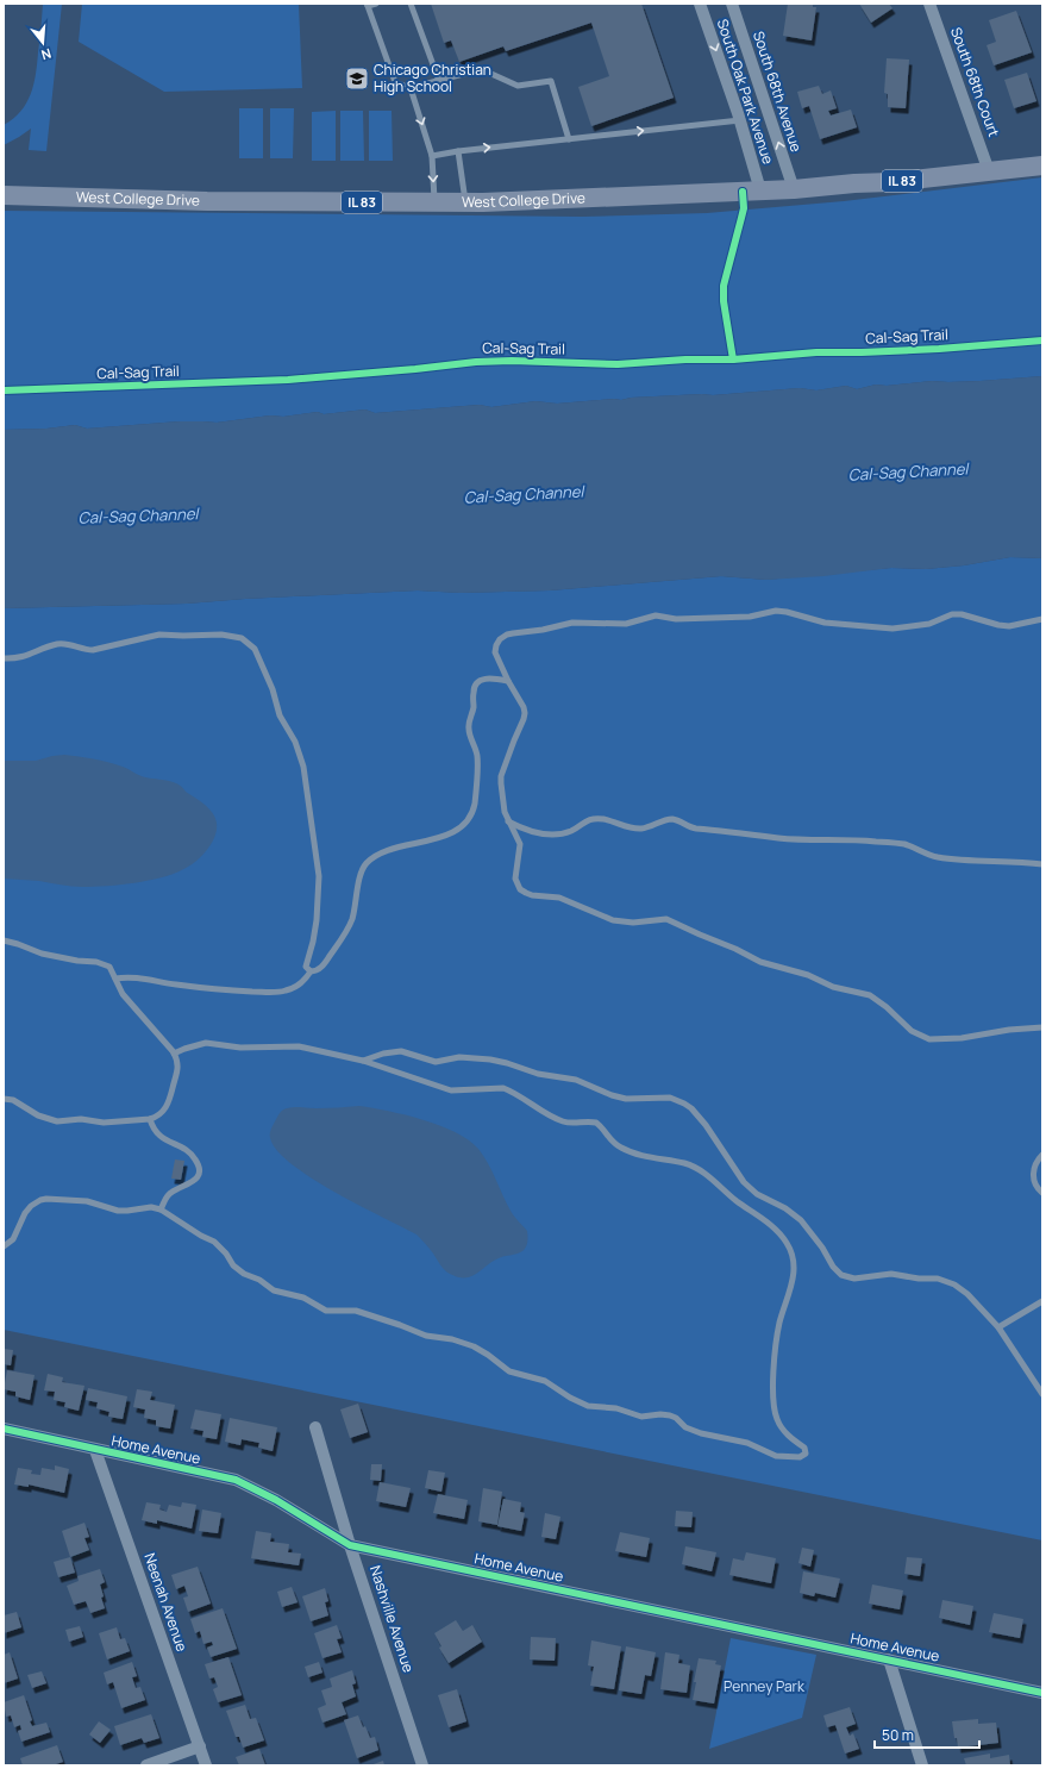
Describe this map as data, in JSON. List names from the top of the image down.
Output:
{
  "streets": {
    "main road": ["IL 83", "West College Drive"],
    "street": [
      "South 68th Court",
      "South Oak Park Avenue",
      "South 68th Avenue",
      "Home Avenue",
      "Neenah Avenue",
      "Nashville Avenue"
    ],
    "cycle path": ["Cal-Sag Trail"]
  },
  "crossings": [
    ["South 68th Court", "West College Drive"],
    ["South Oak Park Avenue", "West College Drive"],
    ["South 68th Avenue", "West College Drive"],
    ["Home Avenue", "Neenah Avenue"],
    ["Home Avenue", "Nashville Avenue"]
  ],
  "one_way": ["South Oak Park Avenue", "South 68th Avenue"],
  "water": ["Cal-Sag Channel"],
  "parks": ["Penney Park"],
  "places": {
    "school or university": ["Chicago Christian High School"]
  },
  "scale_bar": "50 m",
  "north": "bottom"
}
